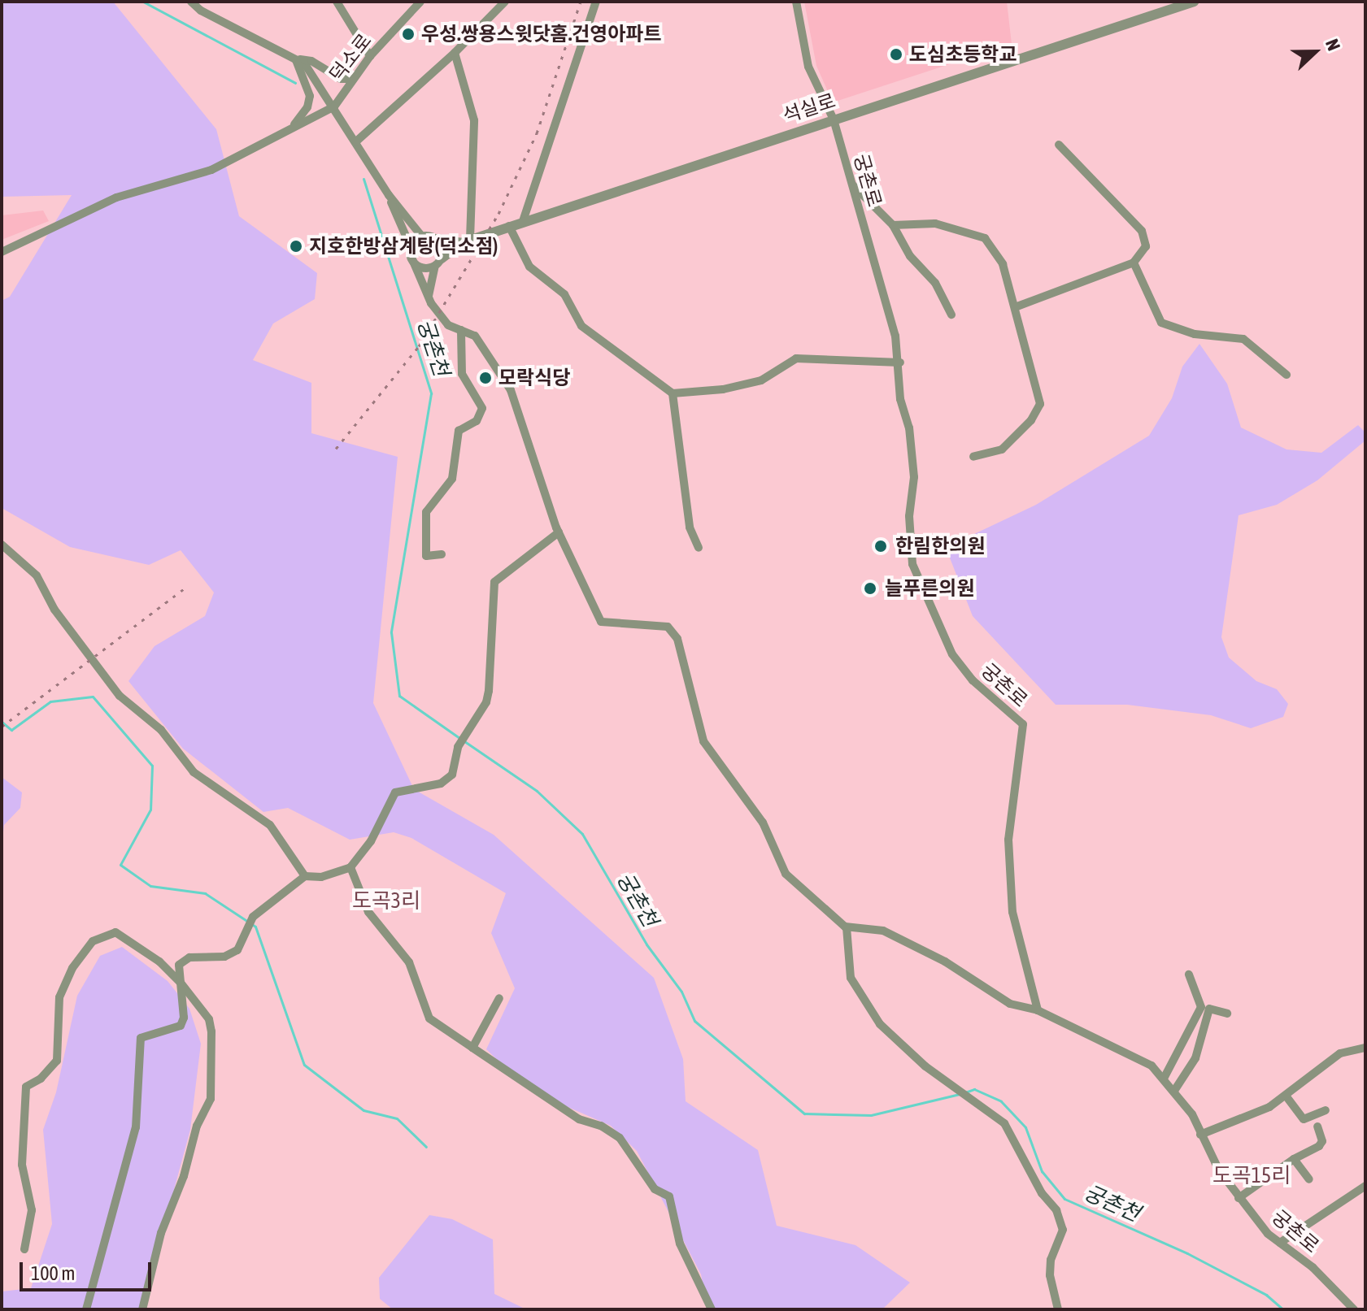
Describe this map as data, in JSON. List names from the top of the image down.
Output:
{
  "streets": {
    "street": ["덕소로", "석실로", "궁촌로"]
  },
  "crossings": [
    ["석실로", "궁촌로"]
  ],
  "districts": ["도곡3리", "도곡15리"],
  "water": ["궁촌천"],
  "places": [
    "우성.쌍용스윗닷홈.건영아파트",
    "도심초등학교",
    "지호한방삼계탕(덕소점)",
    "모락식당",
    "한림한의원",
    "늘푸른의원"
  ],
  "scale_bar": "100 m",
  "north": "right"
}
